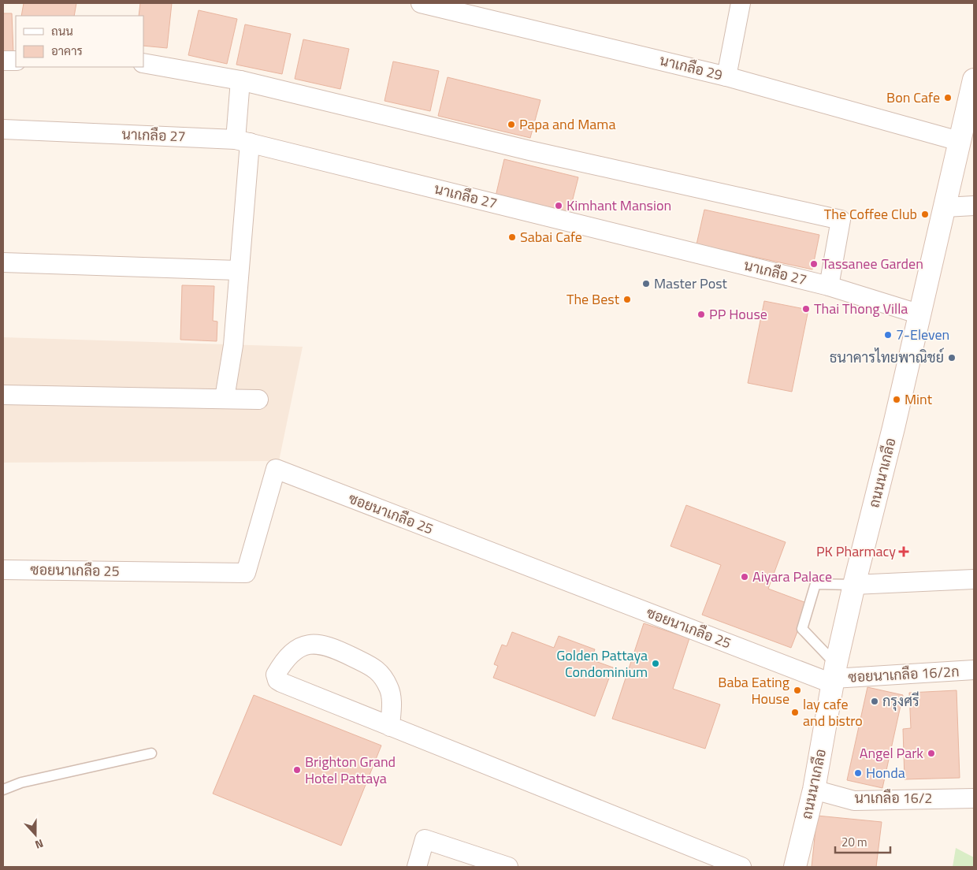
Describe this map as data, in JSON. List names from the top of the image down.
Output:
{
  "streets": {
    "street": [
      "นาเกลือ 29",
      "นาเกลือ 27",
      "ถนนนาเกลือ",
      "ซอยนาเกลือ 25",
      "ซอยนาเกลือ 16/2ก",
      "นาเกลือ 16/2"
    ]
  },
  "crossings": [
    ["นาเกลือ 29", "ถนนนาเกลือ"],
    ["นาเกลือ 27", "ถนนนาเกลือ"],
    ["ถนนนาเกลือ", "ซอยนาเกลือ 25"],
    ["ถนนนาเกลือ", "ซอยนาเกลือ 16/2ก"],
    ["ถนนนาเกลือ", "นาเกลือ 16/2"],
    ["ซอยนาเกลือ 25", "ซอยนาเกลือ 16/2ก"]
  ],
  "places": {
    "other": [
      "Bon Cafe",
      "Papa and Mama",
      "Kimhant Mansion",
      "The Coffee Club",
      "Sabai Cafe",
      "Tassanee Garden",
      "Master Post",
      "The Best",
      "Thai Thong Villa",
      "PP House",
      "7-Eleven",
      "ธนาคารไทยพาณิชย์",
      "Mint",
      "Aiyara Palace",
      "Golden Pattaya Condominium",
      "Baba Eating House",
      "กรุงศรี",
      "lay cafe and bistro",
      "Angel Park",
      "Brighton Grand Hotel Pattaya",
      "Honda"
    ],
    "health": ["PK Pharmacy"]
  },
  "legend": ["ถนน", "อาคาร"],
  "scale_bar": "20 m",
  "north": "bottom"
}
